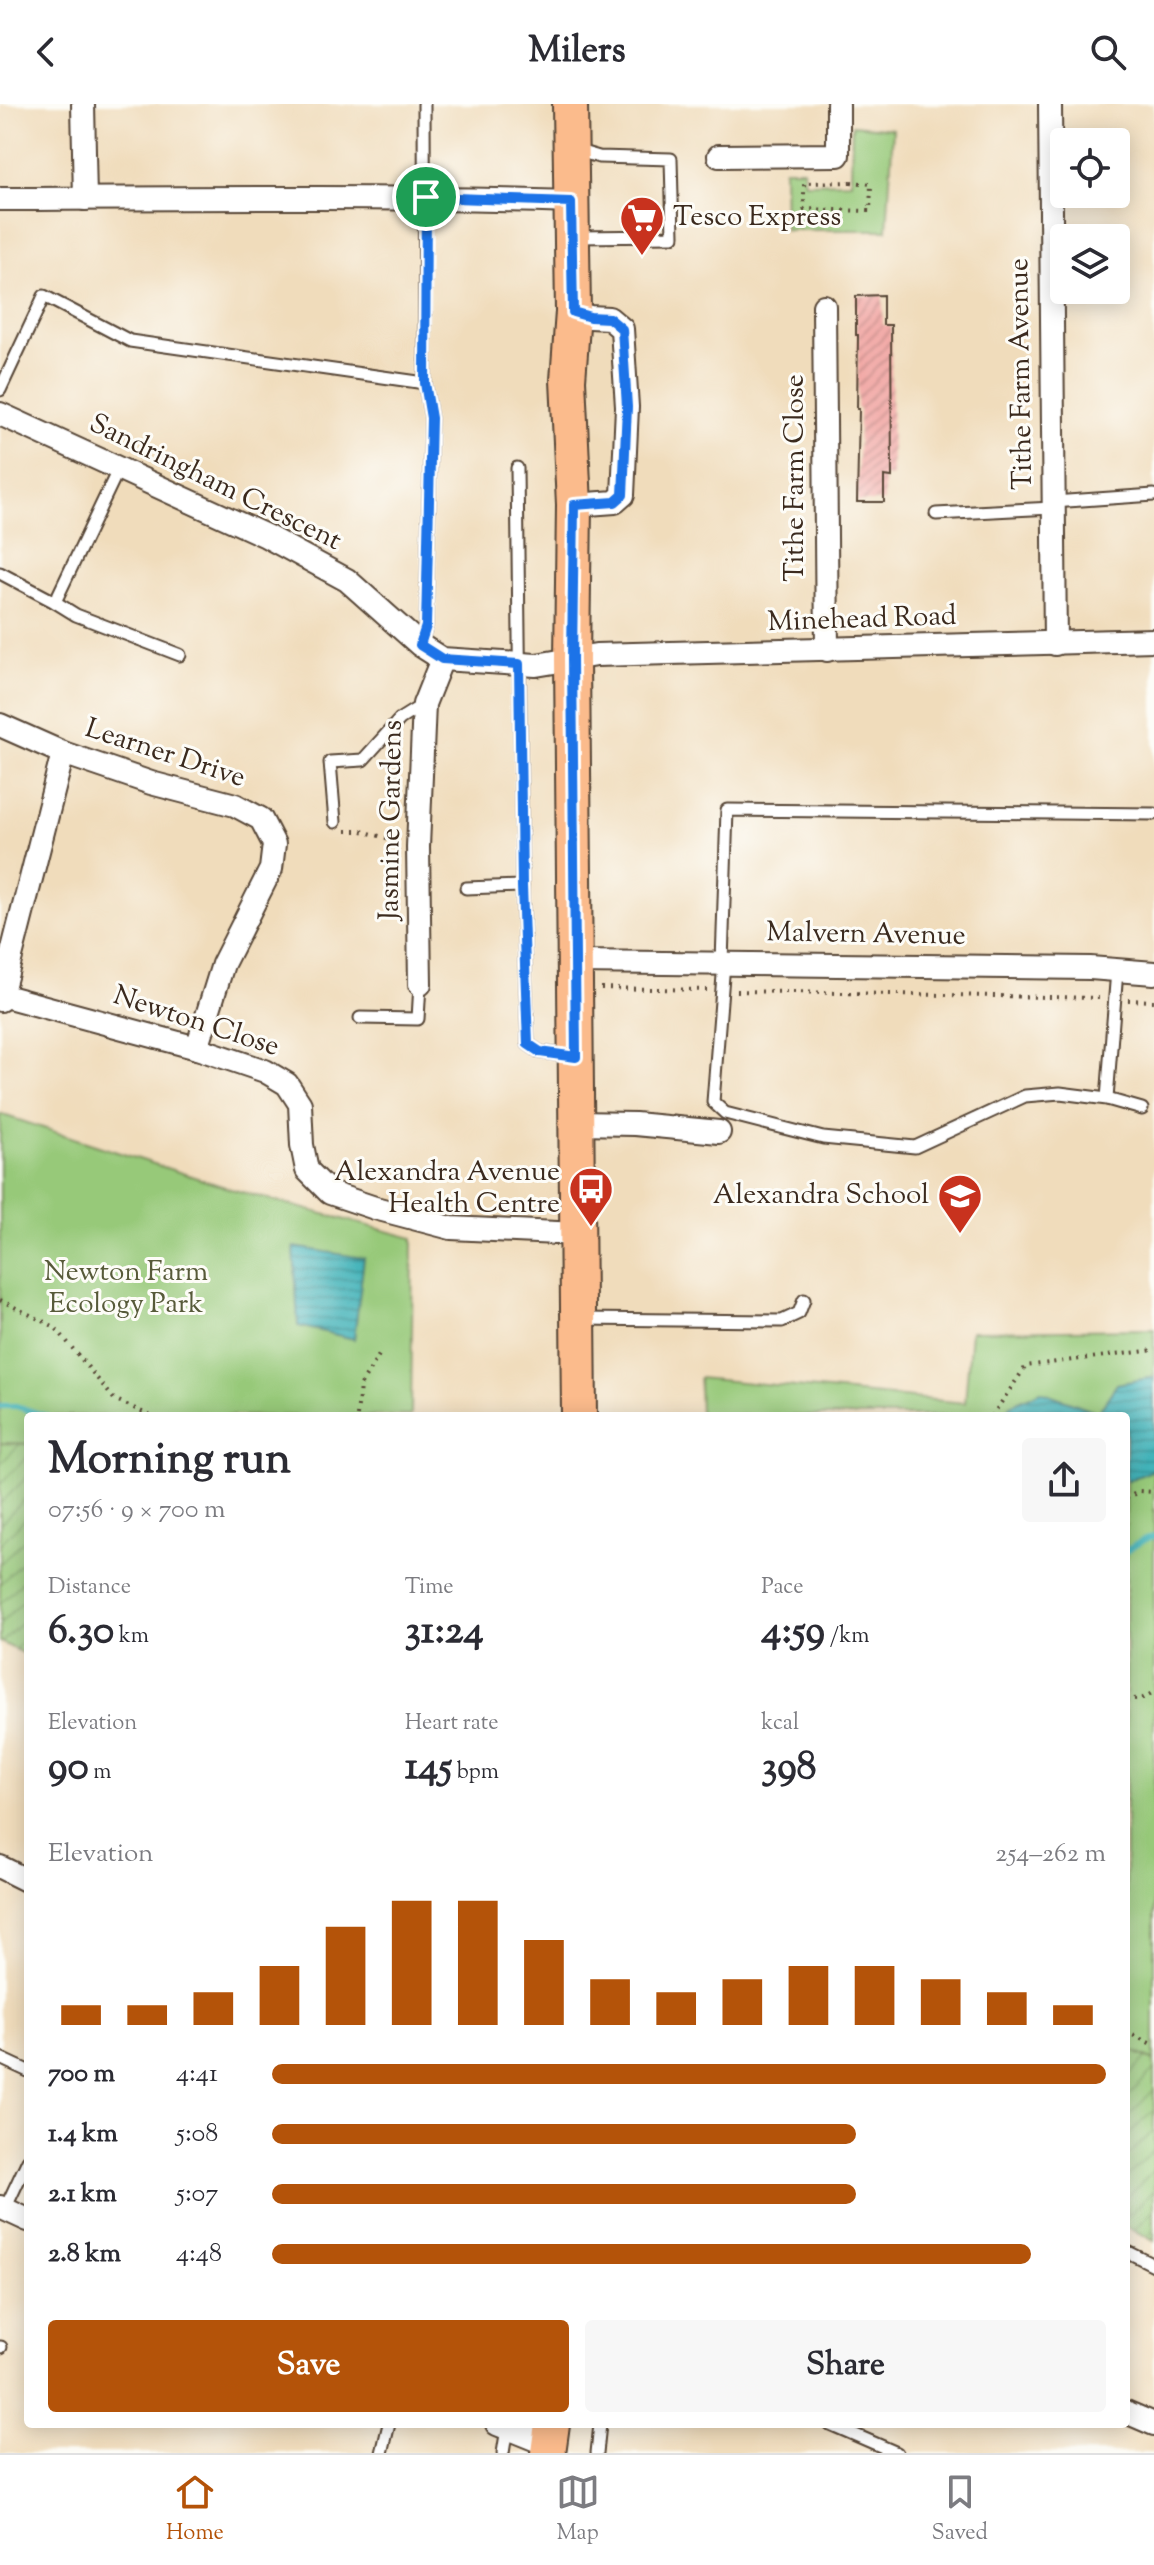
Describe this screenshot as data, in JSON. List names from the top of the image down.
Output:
{
  "streets": {
    "street": [
      "Tithe Farm Avenue",
      "Tithe Farm Close",
      "Sandringham Crescent",
      "Minehead Road",
      "Learner Drive",
      "Jasmine Gardens",
      "Malvern Avenue",
      "Newton Close"
    ]
  },
  "crossings": [
    ["Tithe Farm Avenue", "Minehead Road"],
    ["Tithe Farm Close", "Minehead Road"],
    ["Sandringham Crescent", "Minehead Road"],
    ["Sandringham Crescent", "Jasmine Gardens"],
    ["Learner Drive", "Newton Close"]
  ],
  "parks": ["Newton Farm Ecology Park"],
  "places": {
    "supermarket": ["Tesco Express"],
    "bus stop": ["Alexandra Avenue Health Centre"],
    "school or university": ["Alexandra School"]
  },
  "page": {
    "header": "Milers",
    "heading": ["Morning run", "07:56 · 9 × 700 m"],
    "stats": [
      ["Distance", "6.30 km"],
      ["Time", "31:24"],
      ["Pace", "4:59 /km"],
      ["Elevation", "90 m"],
      ["Heart rate", "145 bpm"],
      ["kcal", "398"]
    ],
    "chart": ["Elevation", "254–262 m"],
    "list": [
      {
        "name": "700 m",
        "note": "4:41"
      },
      {
        "name": "1.4 km",
        "note": "5:08"
      },
      {
        "name": "2.1 km",
        "note": "5:07"
      },
      {
        "name": "2.8 km",
        "note": "4:48"
      }
    ],
    "buttons": ["Save", "Share"],
    "tabs": ["Home", "Map", "Saved"]
  }
}
